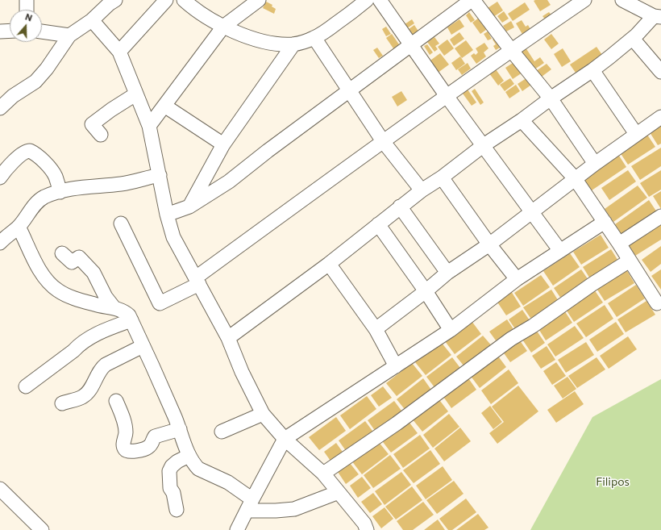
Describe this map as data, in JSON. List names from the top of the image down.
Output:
{
  "parks": ["Filipos"],
  "north": "top"
}
